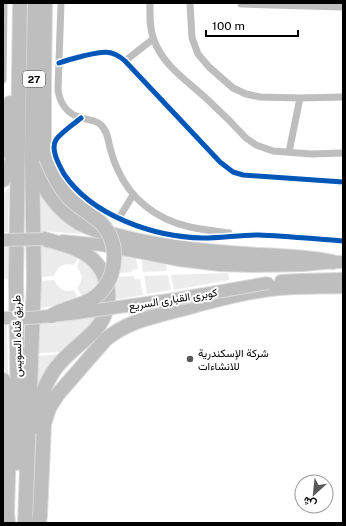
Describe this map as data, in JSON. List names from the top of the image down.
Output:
{
  "streets": {
    "highway": ["27", "كوبرى القبارى السريع", "طريق قناه السويس"]
  },
  "crossings": [
    ["27", "طريق قناه السويس"]
  ],
  "places": ["شركة الإسكندرية للانشاءات"],
  "scale_bar": "100 m",
  "north": "bottom left"
}
